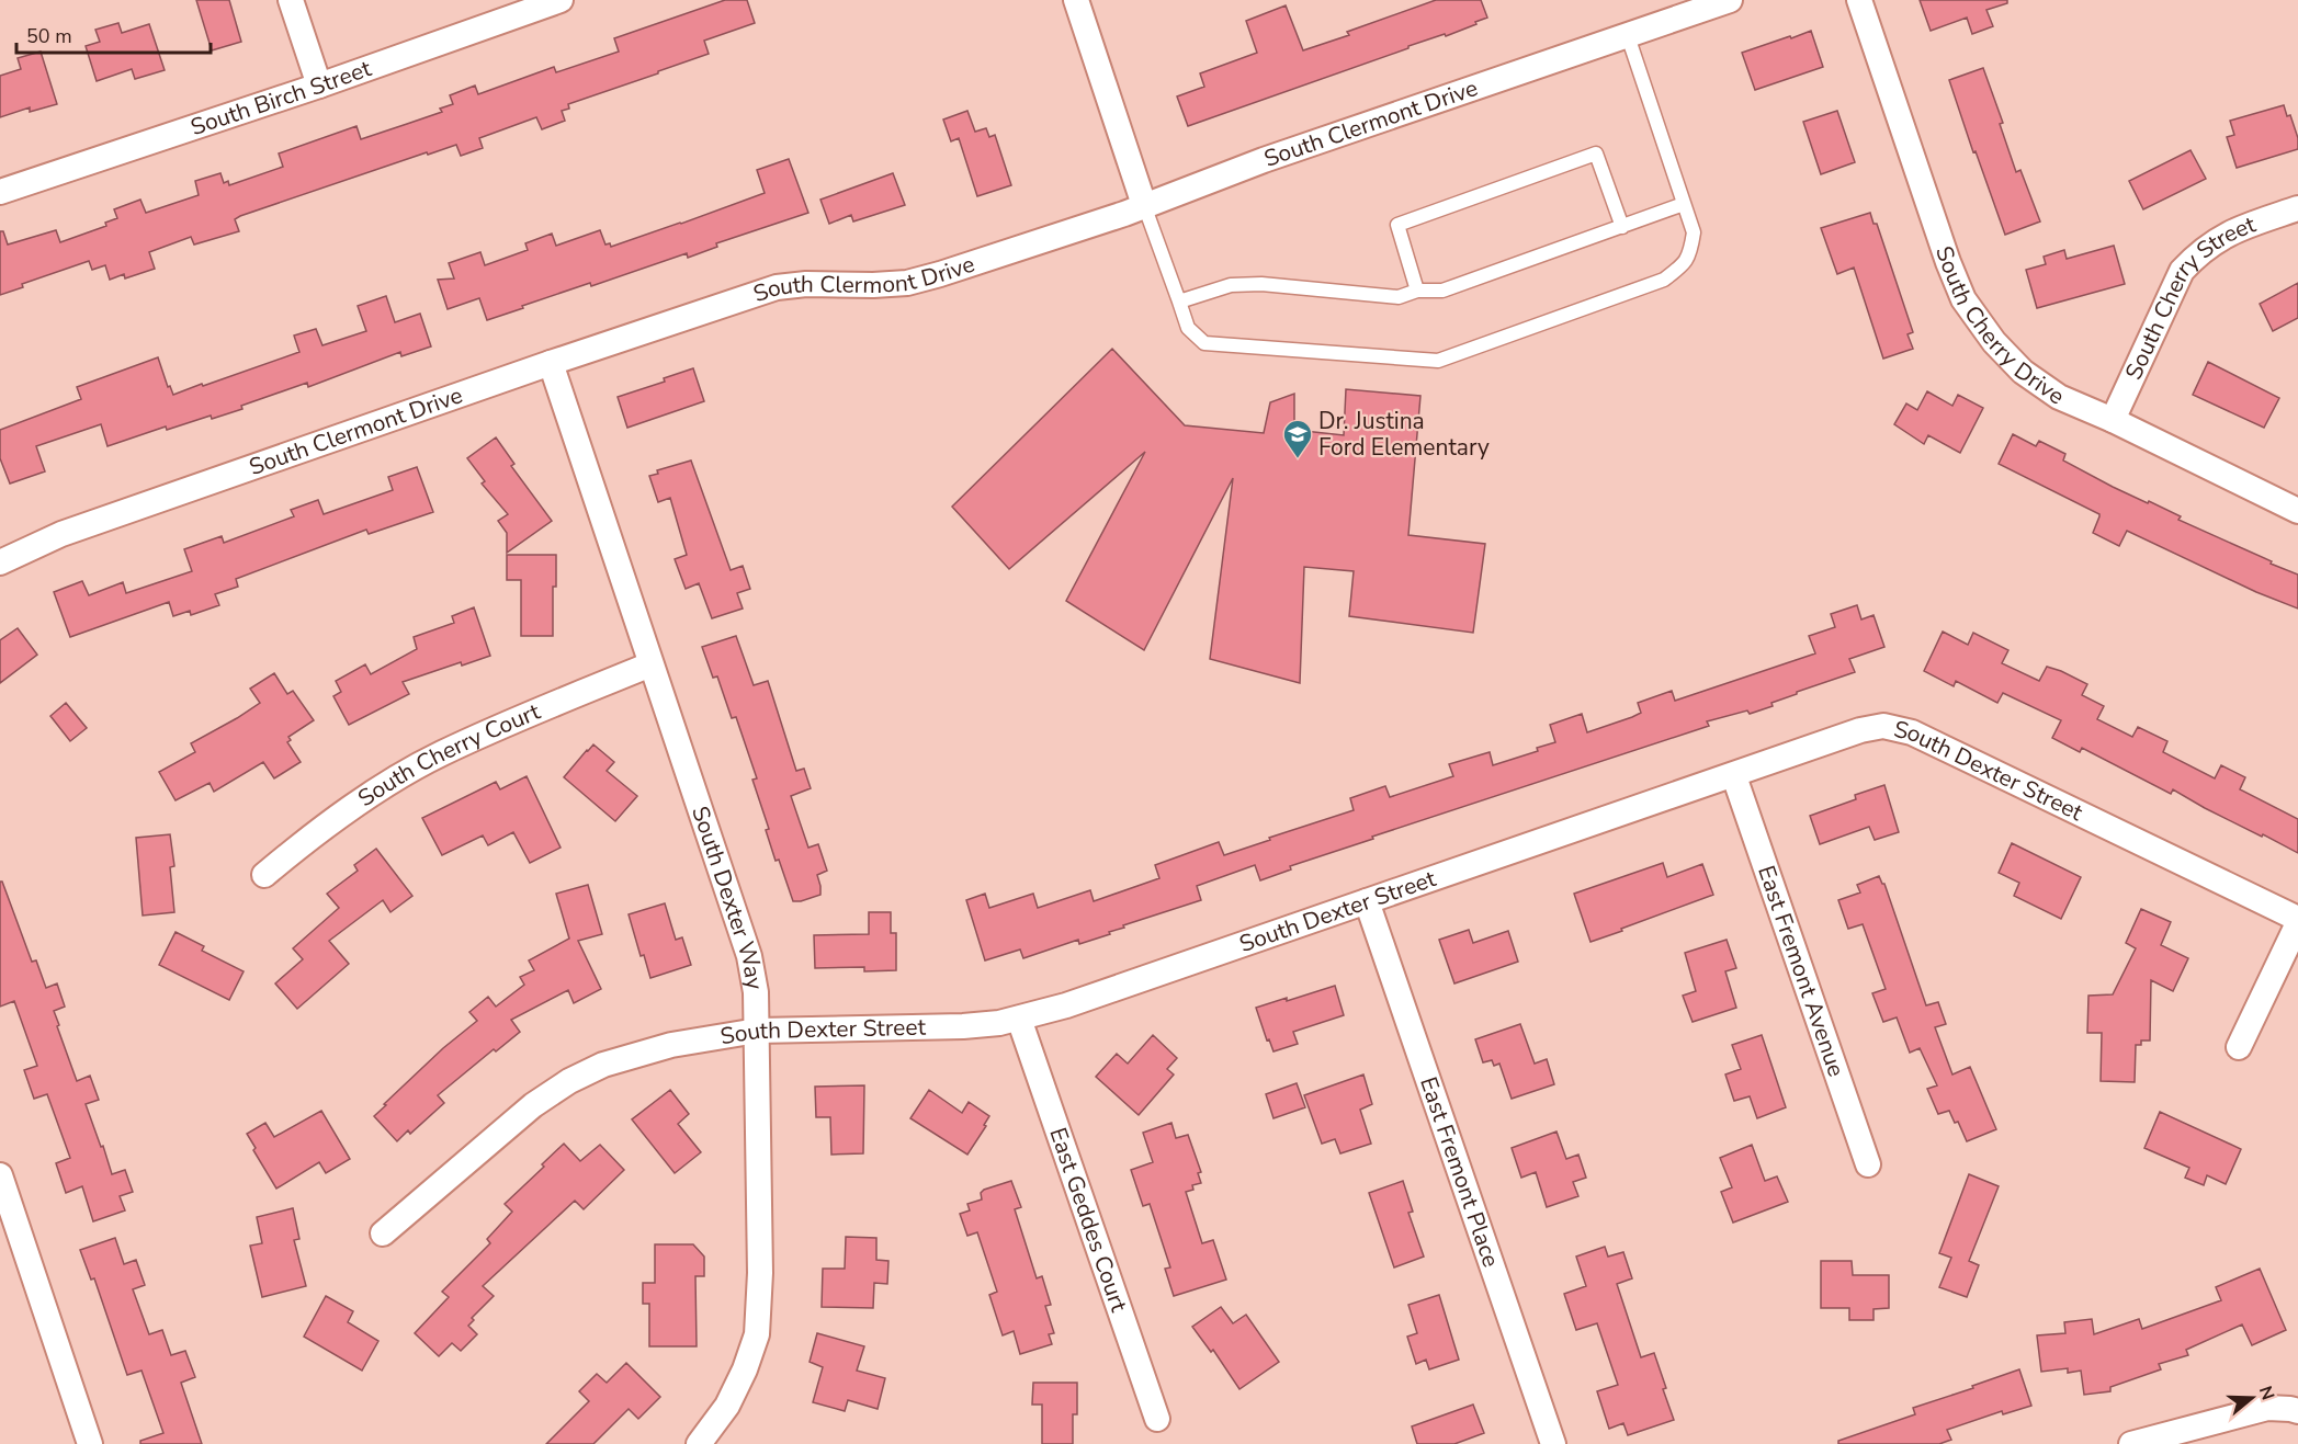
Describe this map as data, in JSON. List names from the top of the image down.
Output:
{
  "streets": {
    "street": [
      "South Birch Street",
      "South Clermont Drive",
      "South Cherry Street",
      "South Cherry Drive",
      "South Cherry Court",
      "South Dexter Street",
      "South Dexter Way",
      "East Fremont Avenue",
      "East Fremont Place",
      "East Geddes Court"
    ]
  },
  "crossings": [
    ["South Clermont Drive", "South Dexter Way"],
    ["South Cherry Street", "South Cherry Drive"],
    ["South Cherry Court", "South Dexter Way"],
    ["South Dexter Street", "South Dexter Way"],
    ["South Dexter Street", "East Fremont Avenue"],
    ["South Dexter Street", "East Fremont Place"],
    ["South Dexter Street", "East Geddes Court"]
  ],
  "places": {
    "school or university": ["Dr. Justina Ford Elementary"]
  },
  "scale_bar": "50 m",
  "north": "right"
}
